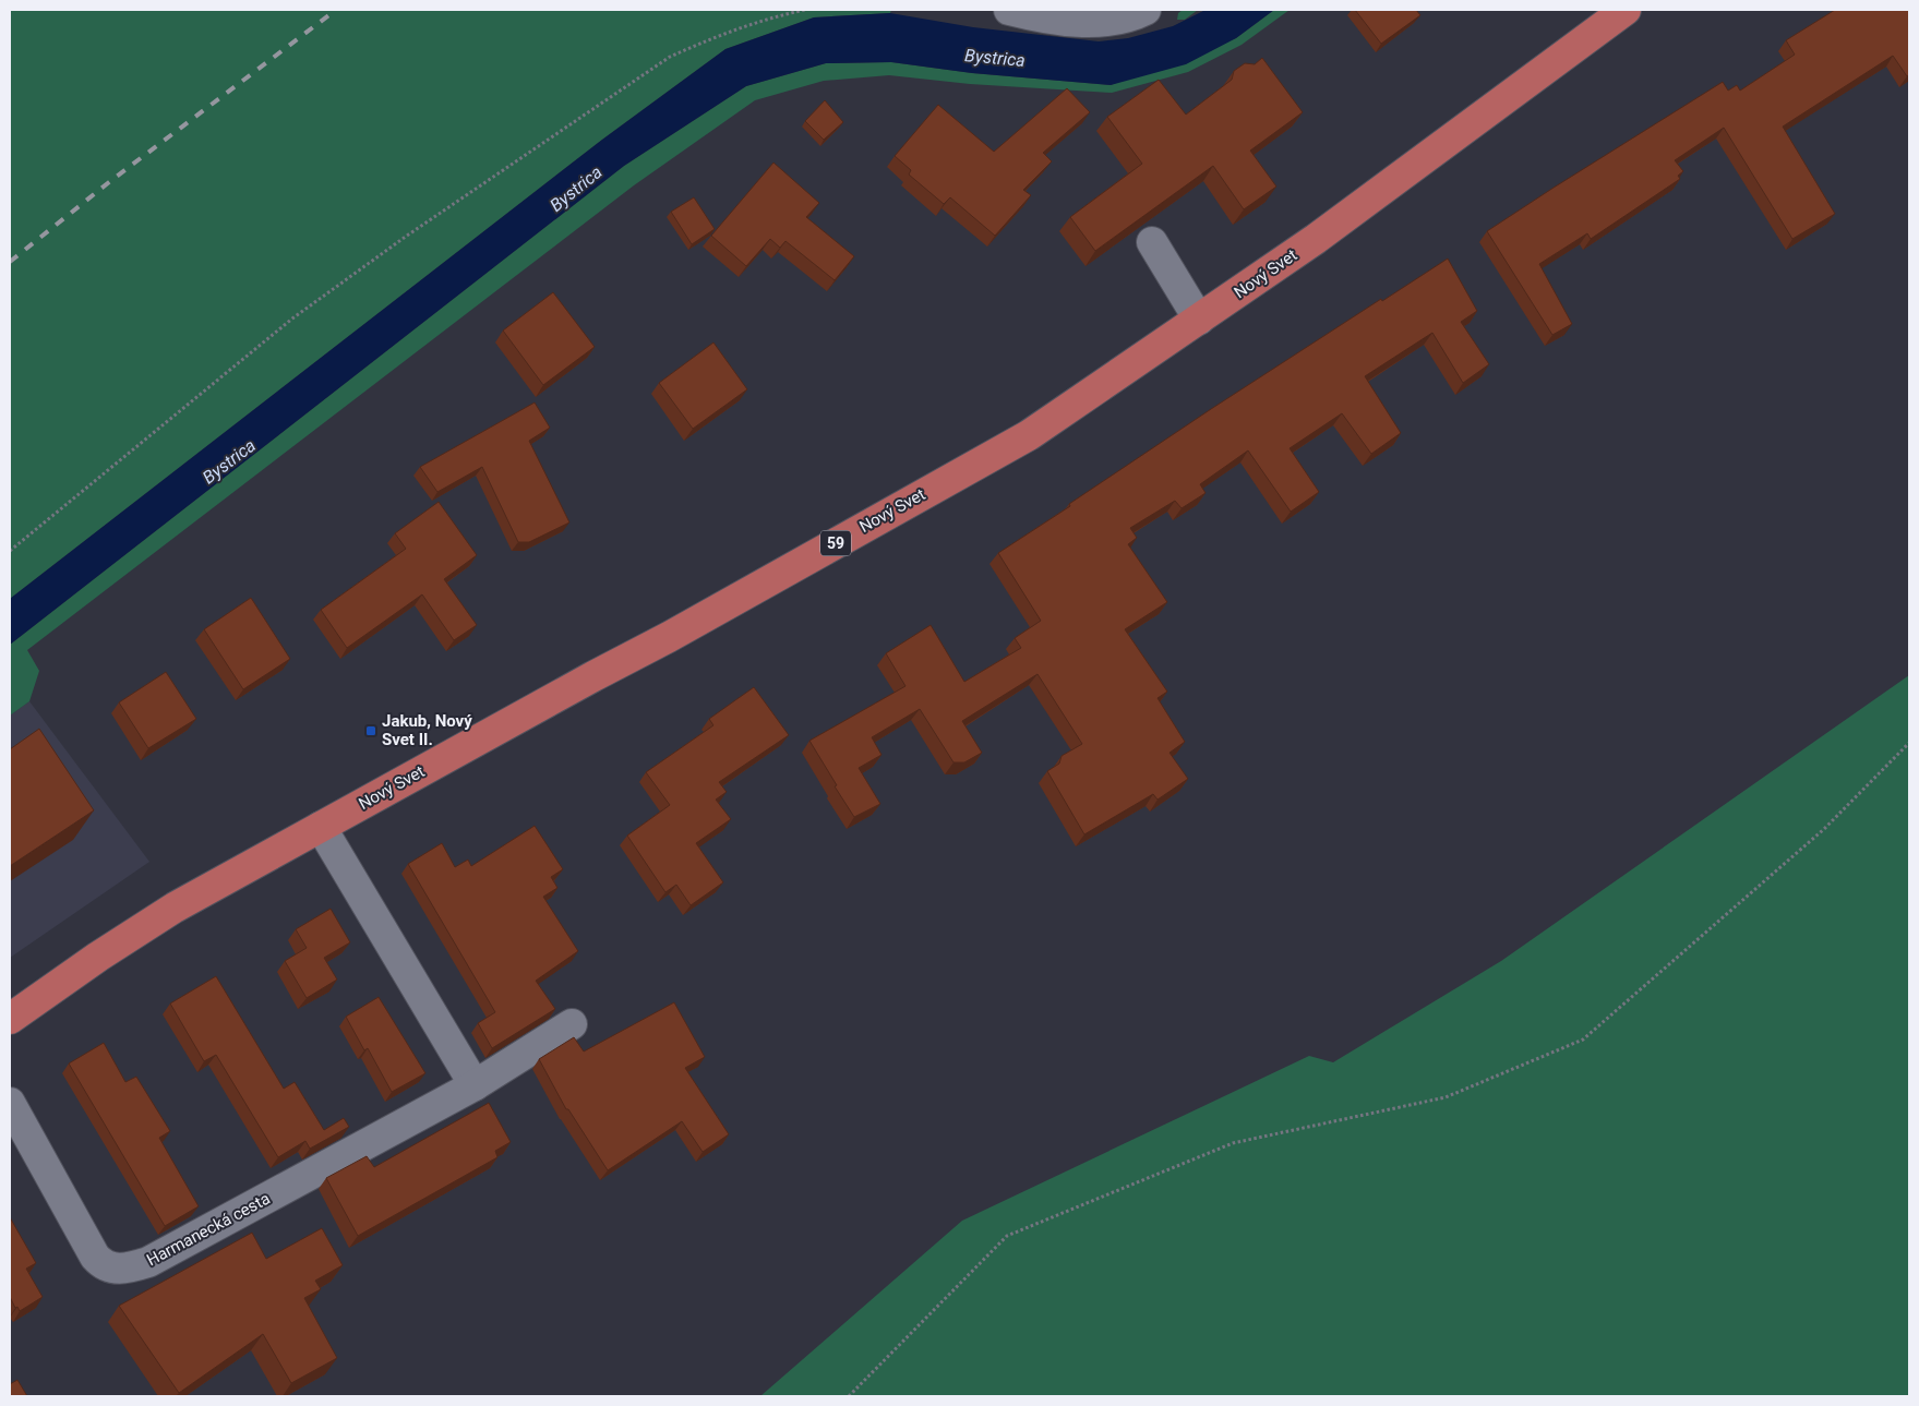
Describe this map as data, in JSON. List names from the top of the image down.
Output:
{
  "streets": {
    "main road": ["Nový Svet", "59"],
    "street": ["Harmanecká cesta"]
  },
  "water": ["Bystrica"],
  "places": {
    "transit": ["Jakub, Nový Svet II."]
  }
}
